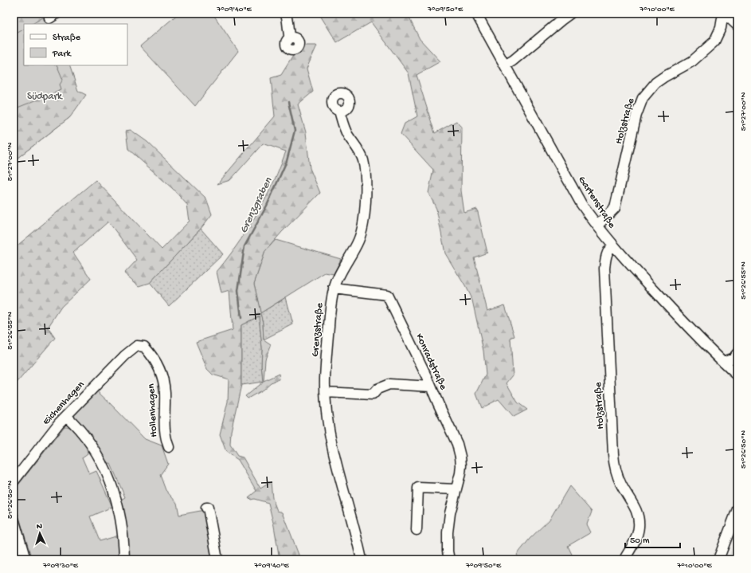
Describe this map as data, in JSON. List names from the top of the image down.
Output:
{
  "streets": {
    "street": [
      "Holzstraße",
      "Gartenstraße",
      "Grenzstraße",
      "Konradstraße",
      "Eichenhagen",
      "Hollenhagen"
    ]
  },
  "crossings": [
    ["Holzstraße", "Gartenstraße"],
    ["Grenzstraße", "Konradstraße"],
    ["Eichenhagen", "Hollenhagen"]
  ],
  "water": ["Grenzgraben"],
  "parks": ["Südpark"],
  "legend": ["Straße", "Park"],
  "scale_bar": "50 m",
  "north": "top",
  "coordinates": [
    "7°09'40\"E",
    "7°09'50\"E",
    "7°10'00\"E",
    "51°27'00\"N",
    "51°26'55\"N",
    "51°26'50\"N",
    "7°09'30\"E"
  ]
}
